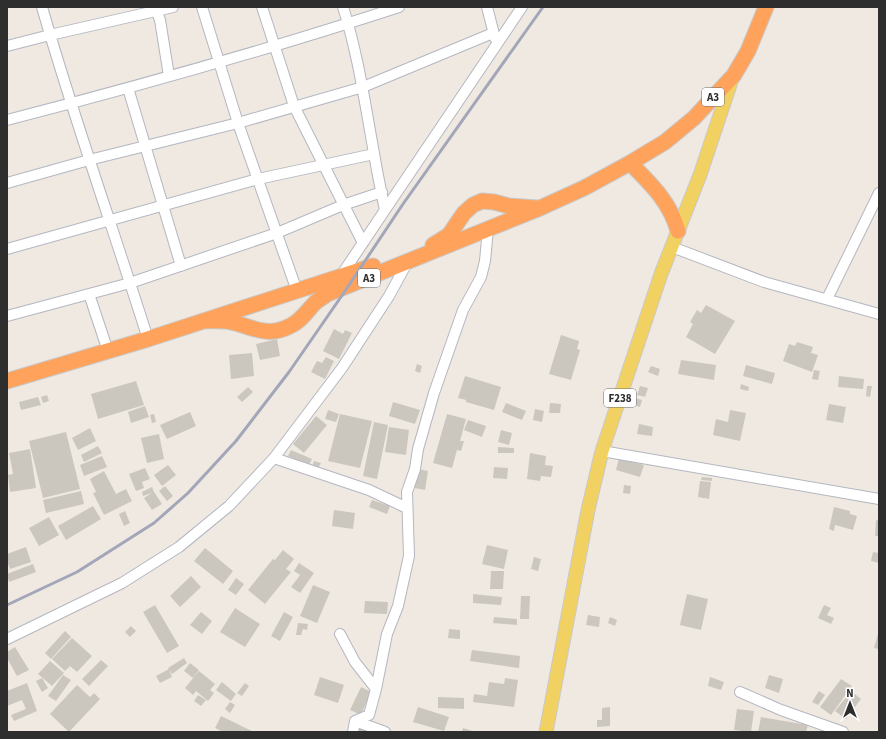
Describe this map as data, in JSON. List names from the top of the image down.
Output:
{
  "streets": {
    "highway": ["A3"],
    "main road": ["F238"]
  },
  "crossings": [
    ["A3", "F238"]
  ],
  "north": "top"
}
